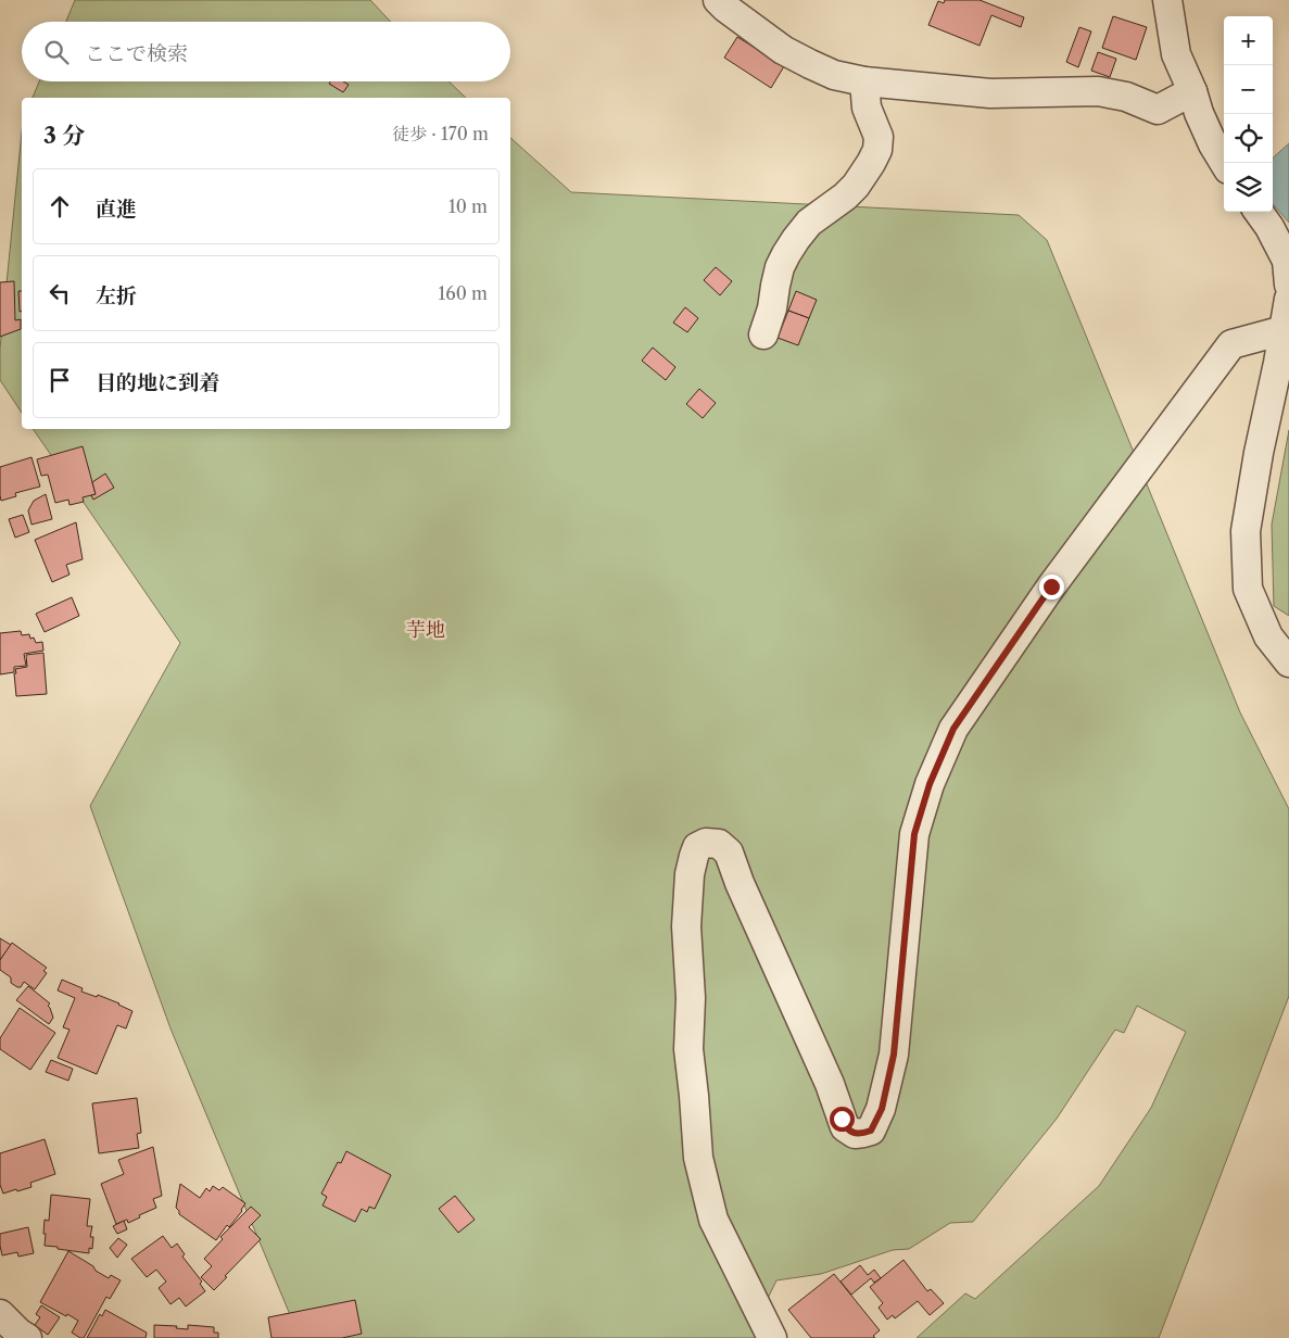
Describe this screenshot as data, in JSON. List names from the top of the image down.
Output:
{
  "districts": ["芋地"],
  "page": {
    "map_buttons": ["+", "−"],
    "search": "ここで検索",
    "heading": ["3 分", "徒歩 · 170 m"],
    "list": [
      ["直進", "10 m"],
      ["左折", "160 m"],
      "目的地に到着"
    ]
  }
}
